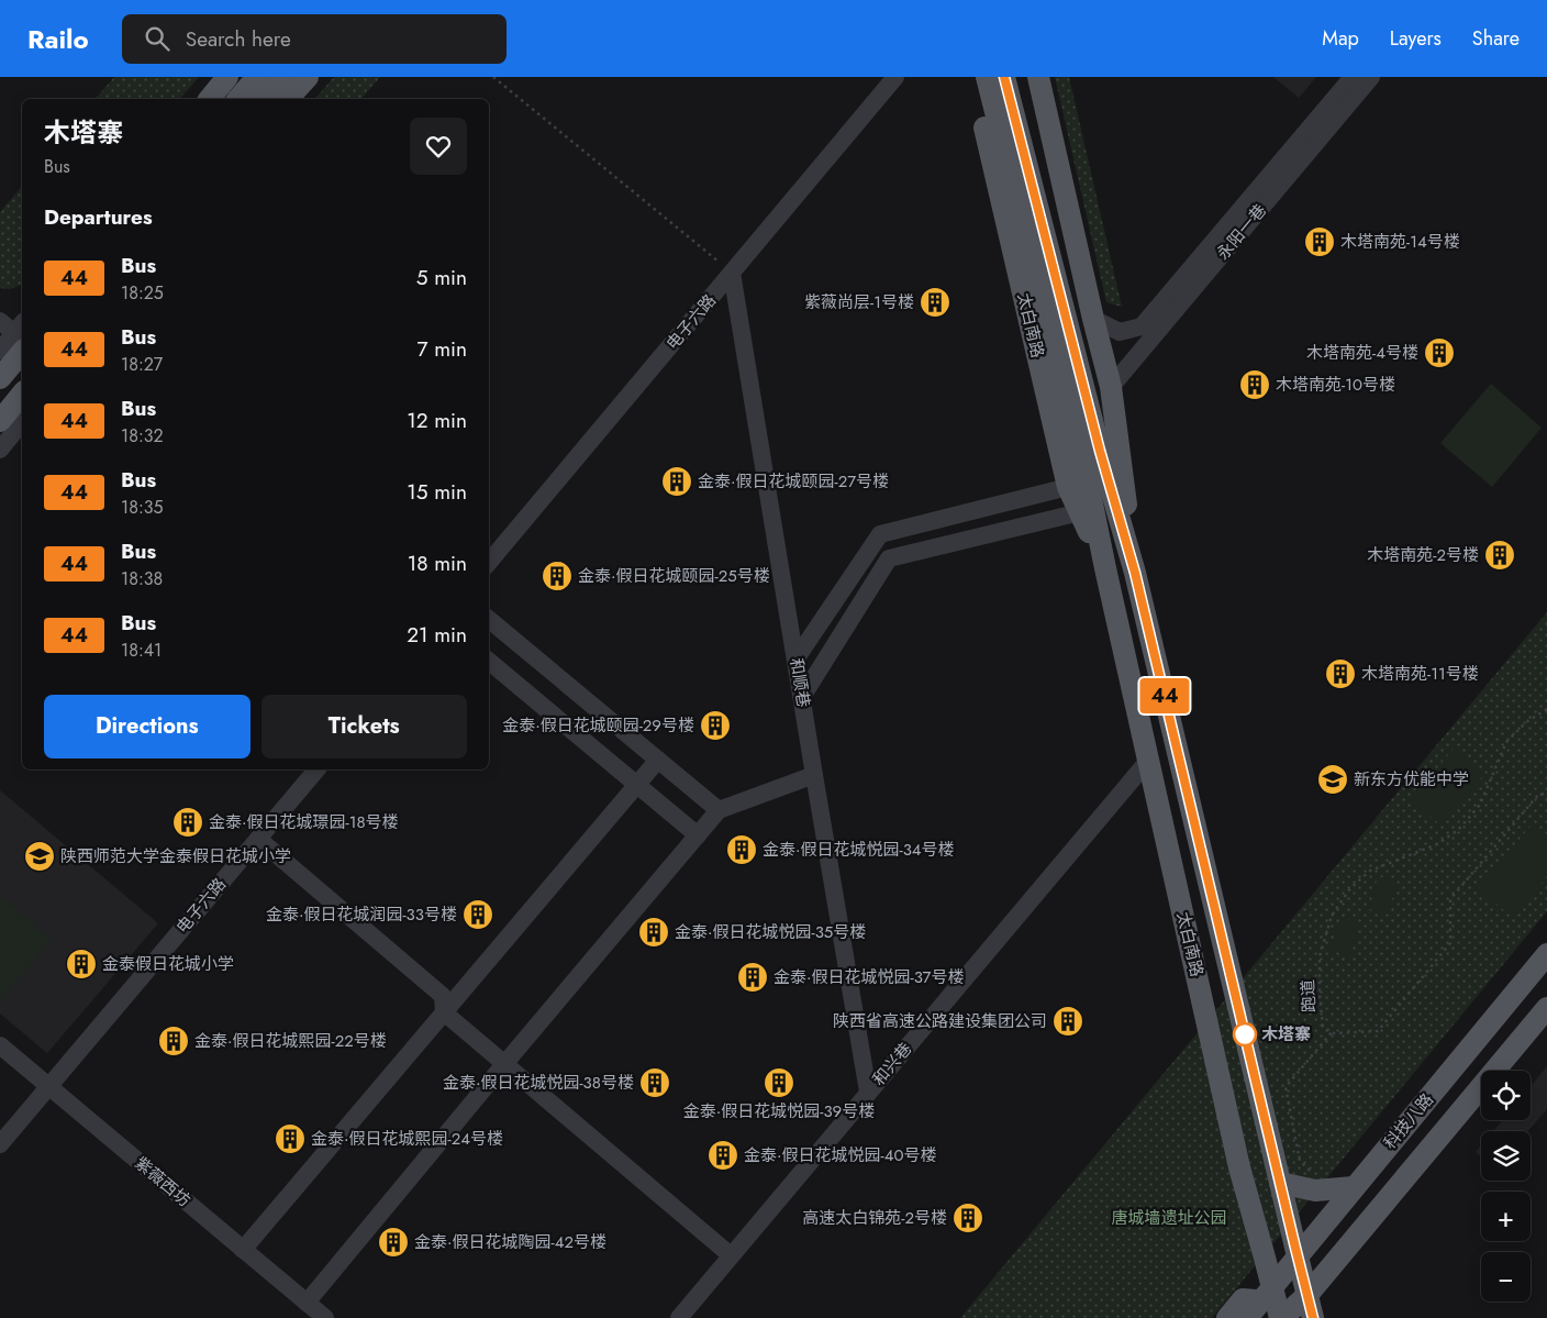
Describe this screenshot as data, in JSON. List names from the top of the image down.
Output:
{
  "streets": {
    "main road": ["太白南路", "科技八路"],
    "street": [
      "永阳一巷",
      "电子六路",
      "和顺巷",
      "和兴巷",
      "紫薇西坊"
    ],
    "path": ["跑道"]
  },
  "crossings": [
    ["永阳一巷", "太白南路"],
    ["电子六路", "和顺巷"],
    ["电子六路", "紫薇西坊"],
    ["太白南路", "和兴巷"],
    ["太白南路", "科技八路"],
    ["和顺巷", "和兴巷"]
  ],
  "parks": ["唐城墙遗址公园"],
  "places": {
    "building": [
      "木塔南苑-14号楼",
      "紫薇尚层-1号楼",
      "木塔南苑-4号楼",
      "木塔南苑-10号楼",
      "金泰·假日花城颐园-27号楼",
      "木塔南苑-2号楼",
      "金泰·假日花城颐园-25号楼",
      "木塔南苑-11号楼",
      "金泰·假日花城颐园-29号楼",
      "金泰·假日花城璟园-18号楼",
      "金泰·假日花城悦园-34号楼",
      "金泰·假日花城润园-33号楼",
      "金泰·假日花城悦园-35号楼",
      "金泰假日花城小学",
      "金泰·假日花城悦园-37号楼",
      "陕西省高速公路建设集团公司",
      "金泰·假日花城熙园-22号楼",
      "金泰·假日花城悦园-38号楼",
      "金泰·假日花城悦园-39号楼",
      "金泰·假日花城熙园-24号楼",
      "金泰·假日花城悦园-40号楼",
      "高速太白锦苑-2号楼",
      "金泰·假日花城陶园-42号楼"
    ],
    "school or university": ["新东方优能中学", "陕西师范大学金泰假日花城小学"],
    "other": ["木塔寨"]
  },
  "lines": ["bus line 44"],
  "page": {
    "header": "Railo",
    "search": "Search here",
    "nav": ["Map", "Layers", "Share"],
    "on_map": "44",
    "heading": [
      ["木塔寨", "Bus"],
      "Departures"
    ],
    "list": [
      {
        "mark": "44",
        "name": "Bus",
        "note": "18:25",
        "value": "5 min"
      },
      {
        "mark": "44",
        "name": "Bus",
        "note": "18:27",
        "value": "7 min"
      },
      {
        "mark": "44",
        "name": "Bus",
        "note": "18:32",
        "value": "12 min"
      },
      {
        "mark": "44",
        "name": "Bus",
        "note": "18:35",
        "value": "15 min"
      },
      {
        "mark": "44",
        "name": "Bus",
        "note": "18:38",
        "value": "18 min"
      },
      {
        "mark": "44",
        "name": "Bus",
        "note": "18:41",
        "value": "21 min"
      }
    ],
    "buttons": ["Directions", "Tickets"],
    "map_buttons": ["+", "−"]
  }
}
